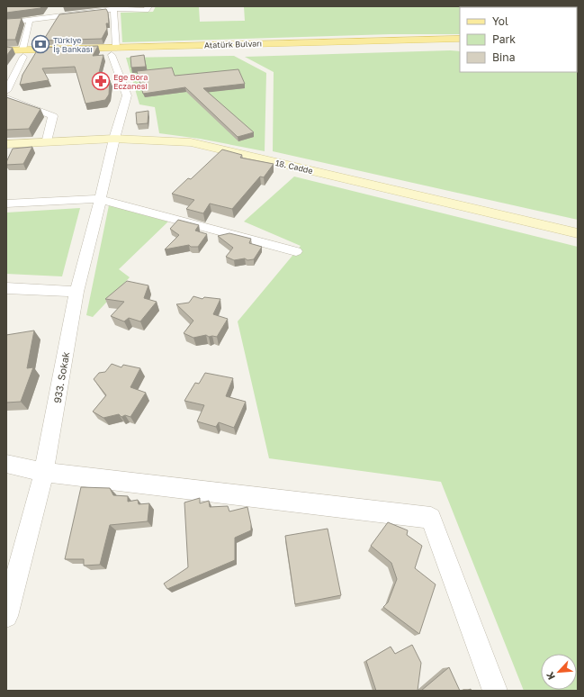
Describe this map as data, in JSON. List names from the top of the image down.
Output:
{
  "streets": {
    "main road": ["Atatürk Bulvarı"],
    "street": ["18. Cadde", "933. Sokak"]
  },
  "crossings": [
    ["Atatürk Bulvarı", "933. Sokak"],
    ["18. Cadde", "933. Sokak"]
  ],
  "places": {
    "bank": ["Türkiye İş Bankası"],
    "pharmacy": ["Ege Bora Eczanesi"]
  },
  "legend": ["Yol", "Park", "Bina"],
  "north": "bottom left"
}
